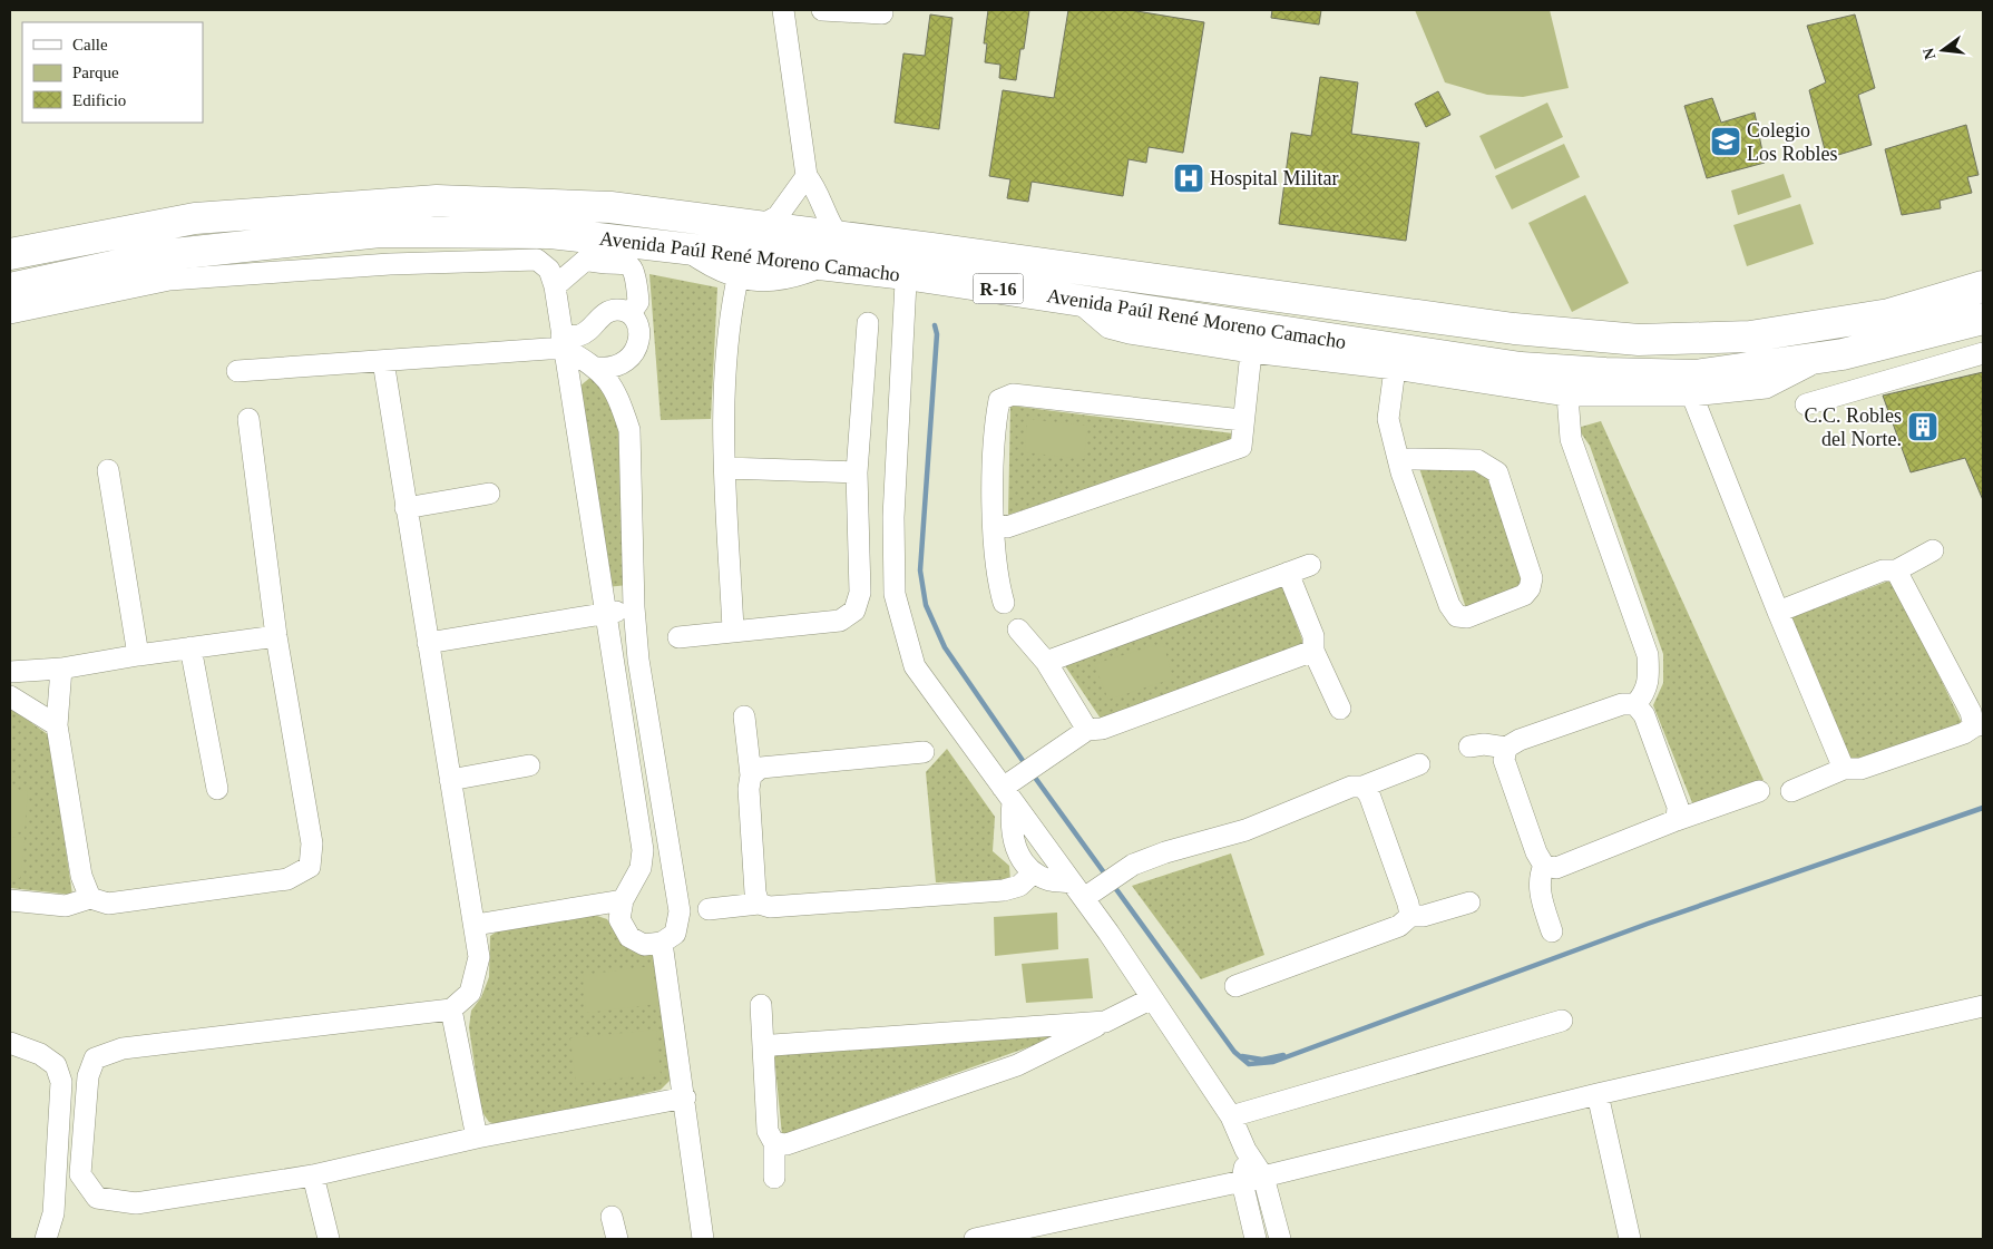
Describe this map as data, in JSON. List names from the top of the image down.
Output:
{
  "streets": {
    "main road": ["Avenida Paúl René Moreno Camacho", "R-16"]
  },
  "places": {
    "school or university": ["Colegio Los Robles"],
    "hospital": ["Hospital Militar"],
    "building": ["C.C. Robles del Norte."]
  },
  "legend": ["Calle", "Parque", "Edificio"],
  "north": "left"
}
